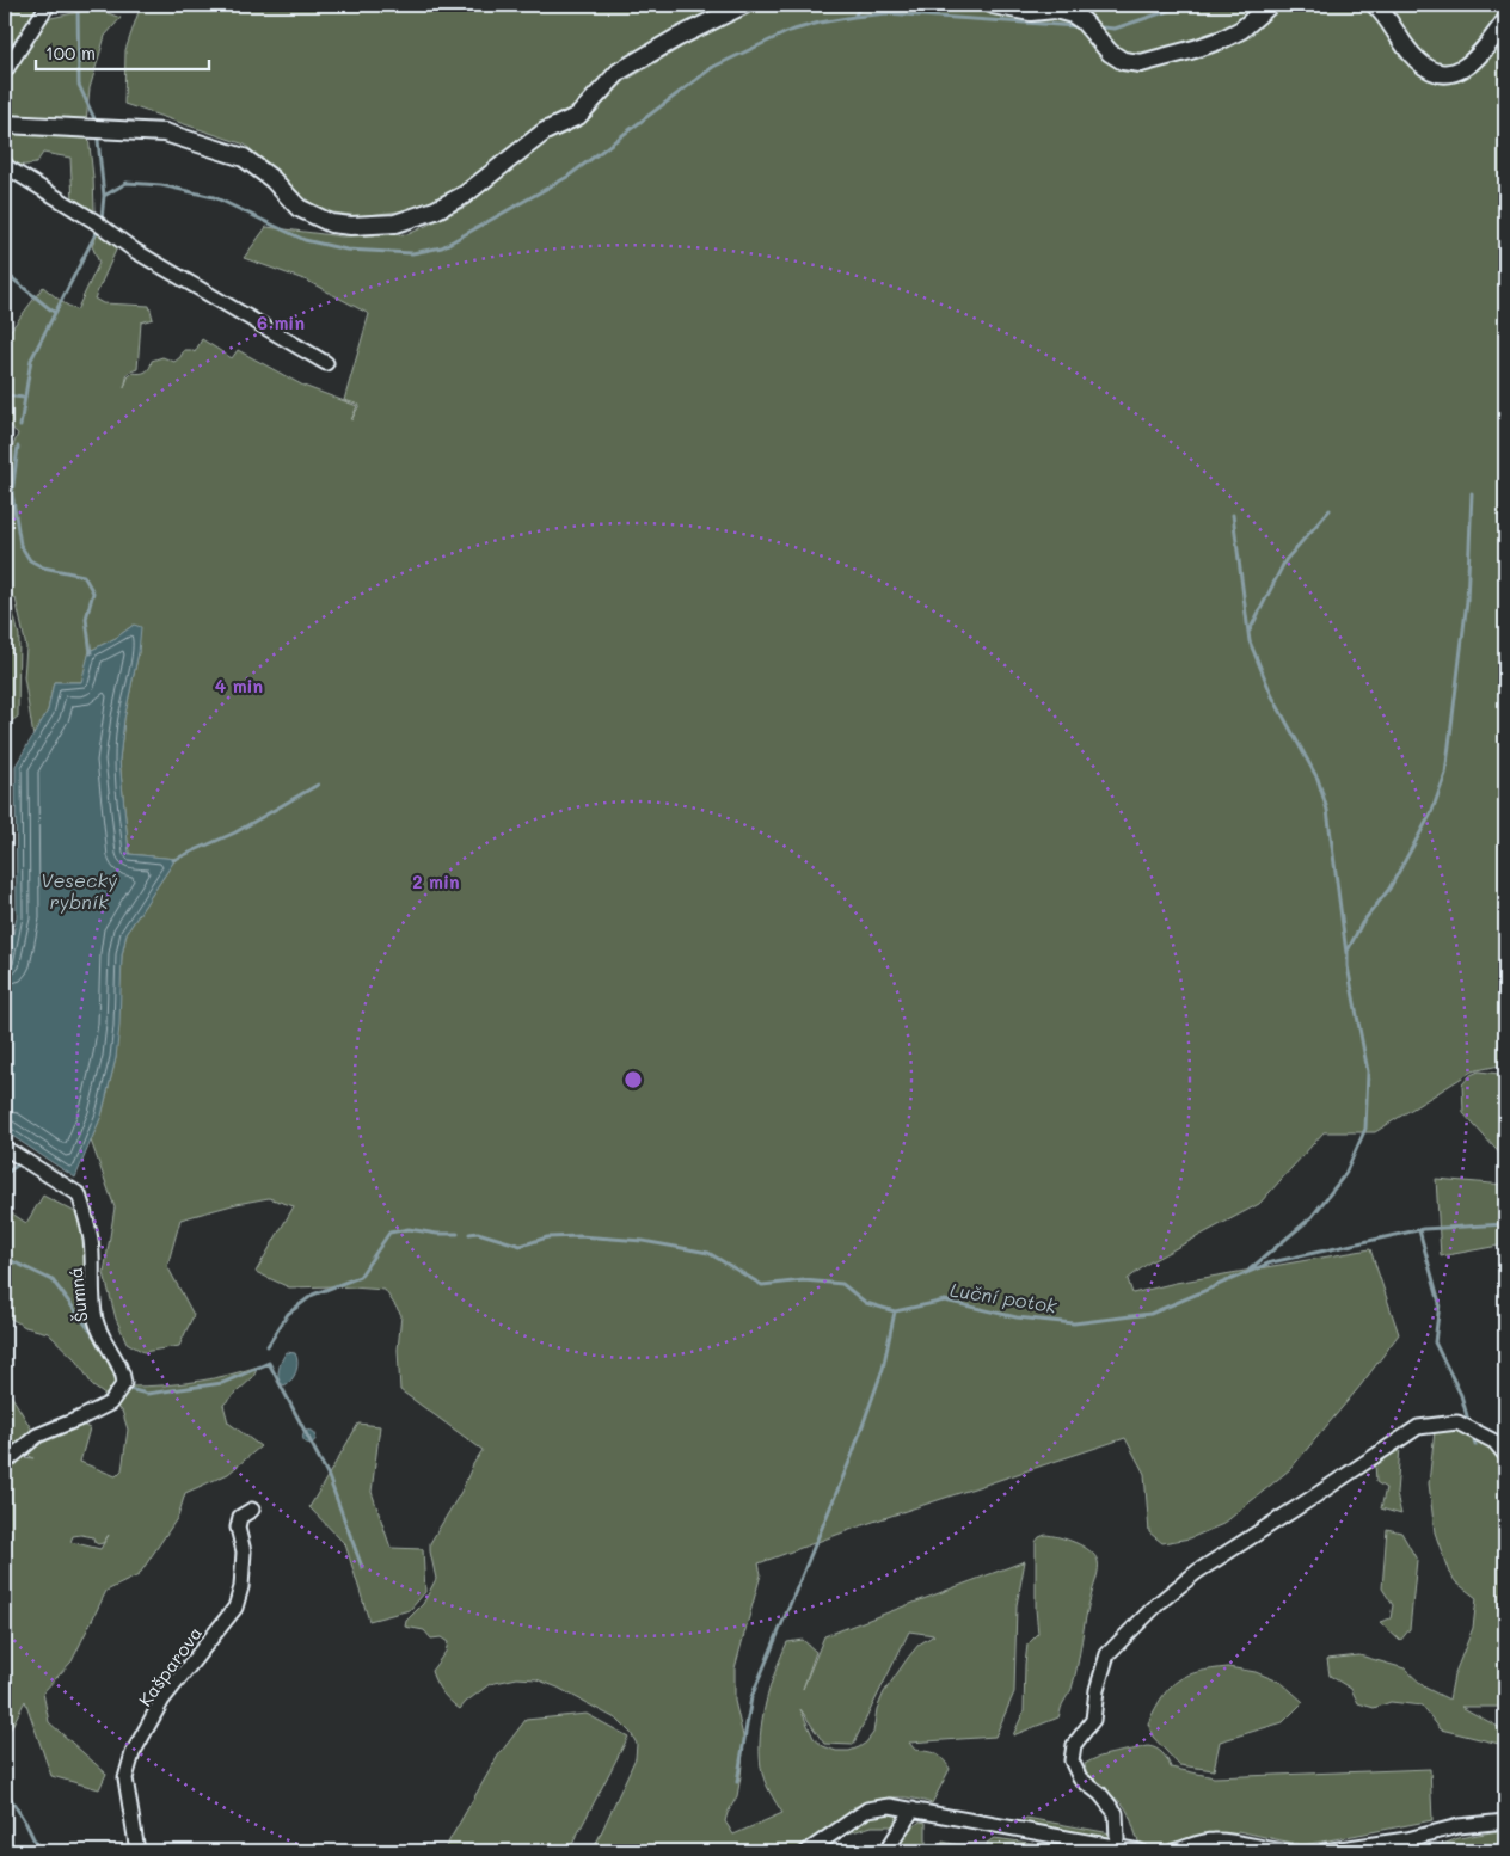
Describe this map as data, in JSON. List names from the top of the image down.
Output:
{
  "streets": {
    "street": ["Šumná", "Kašparova"]
  },
  "water": ["Vesecký rybník", "Luční potok"],
  "scale_bar": "100 m",
  "rings": ["6 min", "4 min", "2 min"]
}
